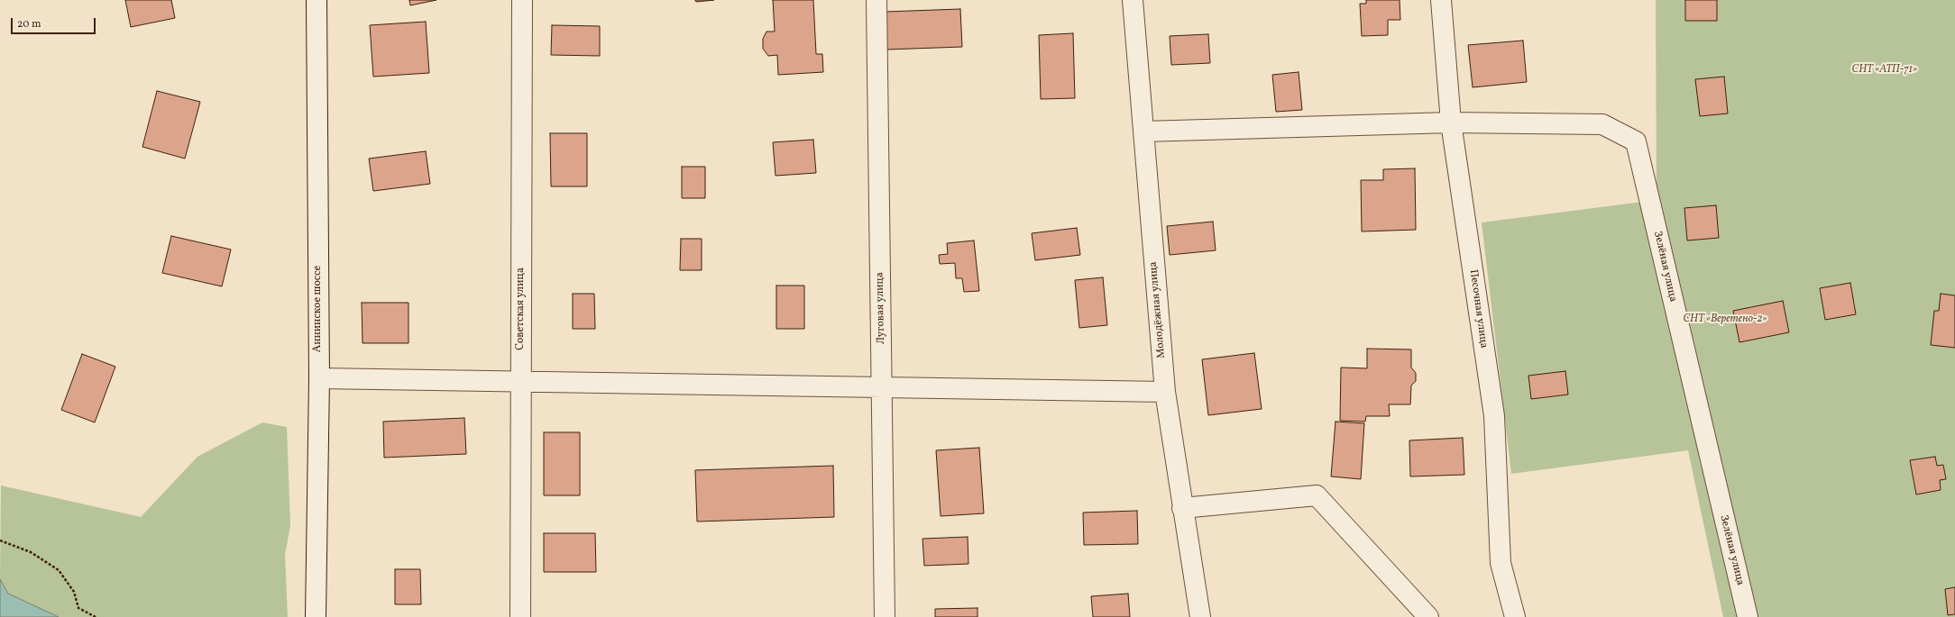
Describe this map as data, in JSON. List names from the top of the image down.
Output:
{
  "streets": {
    "street": [
      "Зелёная улица",
      "Луговая улица",
      "Аннинское шоссе",
      "Советская улица",
      "Песочная улица",
      "Молодёжная улица"
    ]
  },
  "crossings": [
    ["Зелёная улица", "Песочная улица"],
    ["Зелёная улица", "Молодёжная улица"]
  ],
  "parks": ["СНТ «АТП-71»", "СНТ «Веретено-2»"],
  "scale_bar": "20 m"
}
